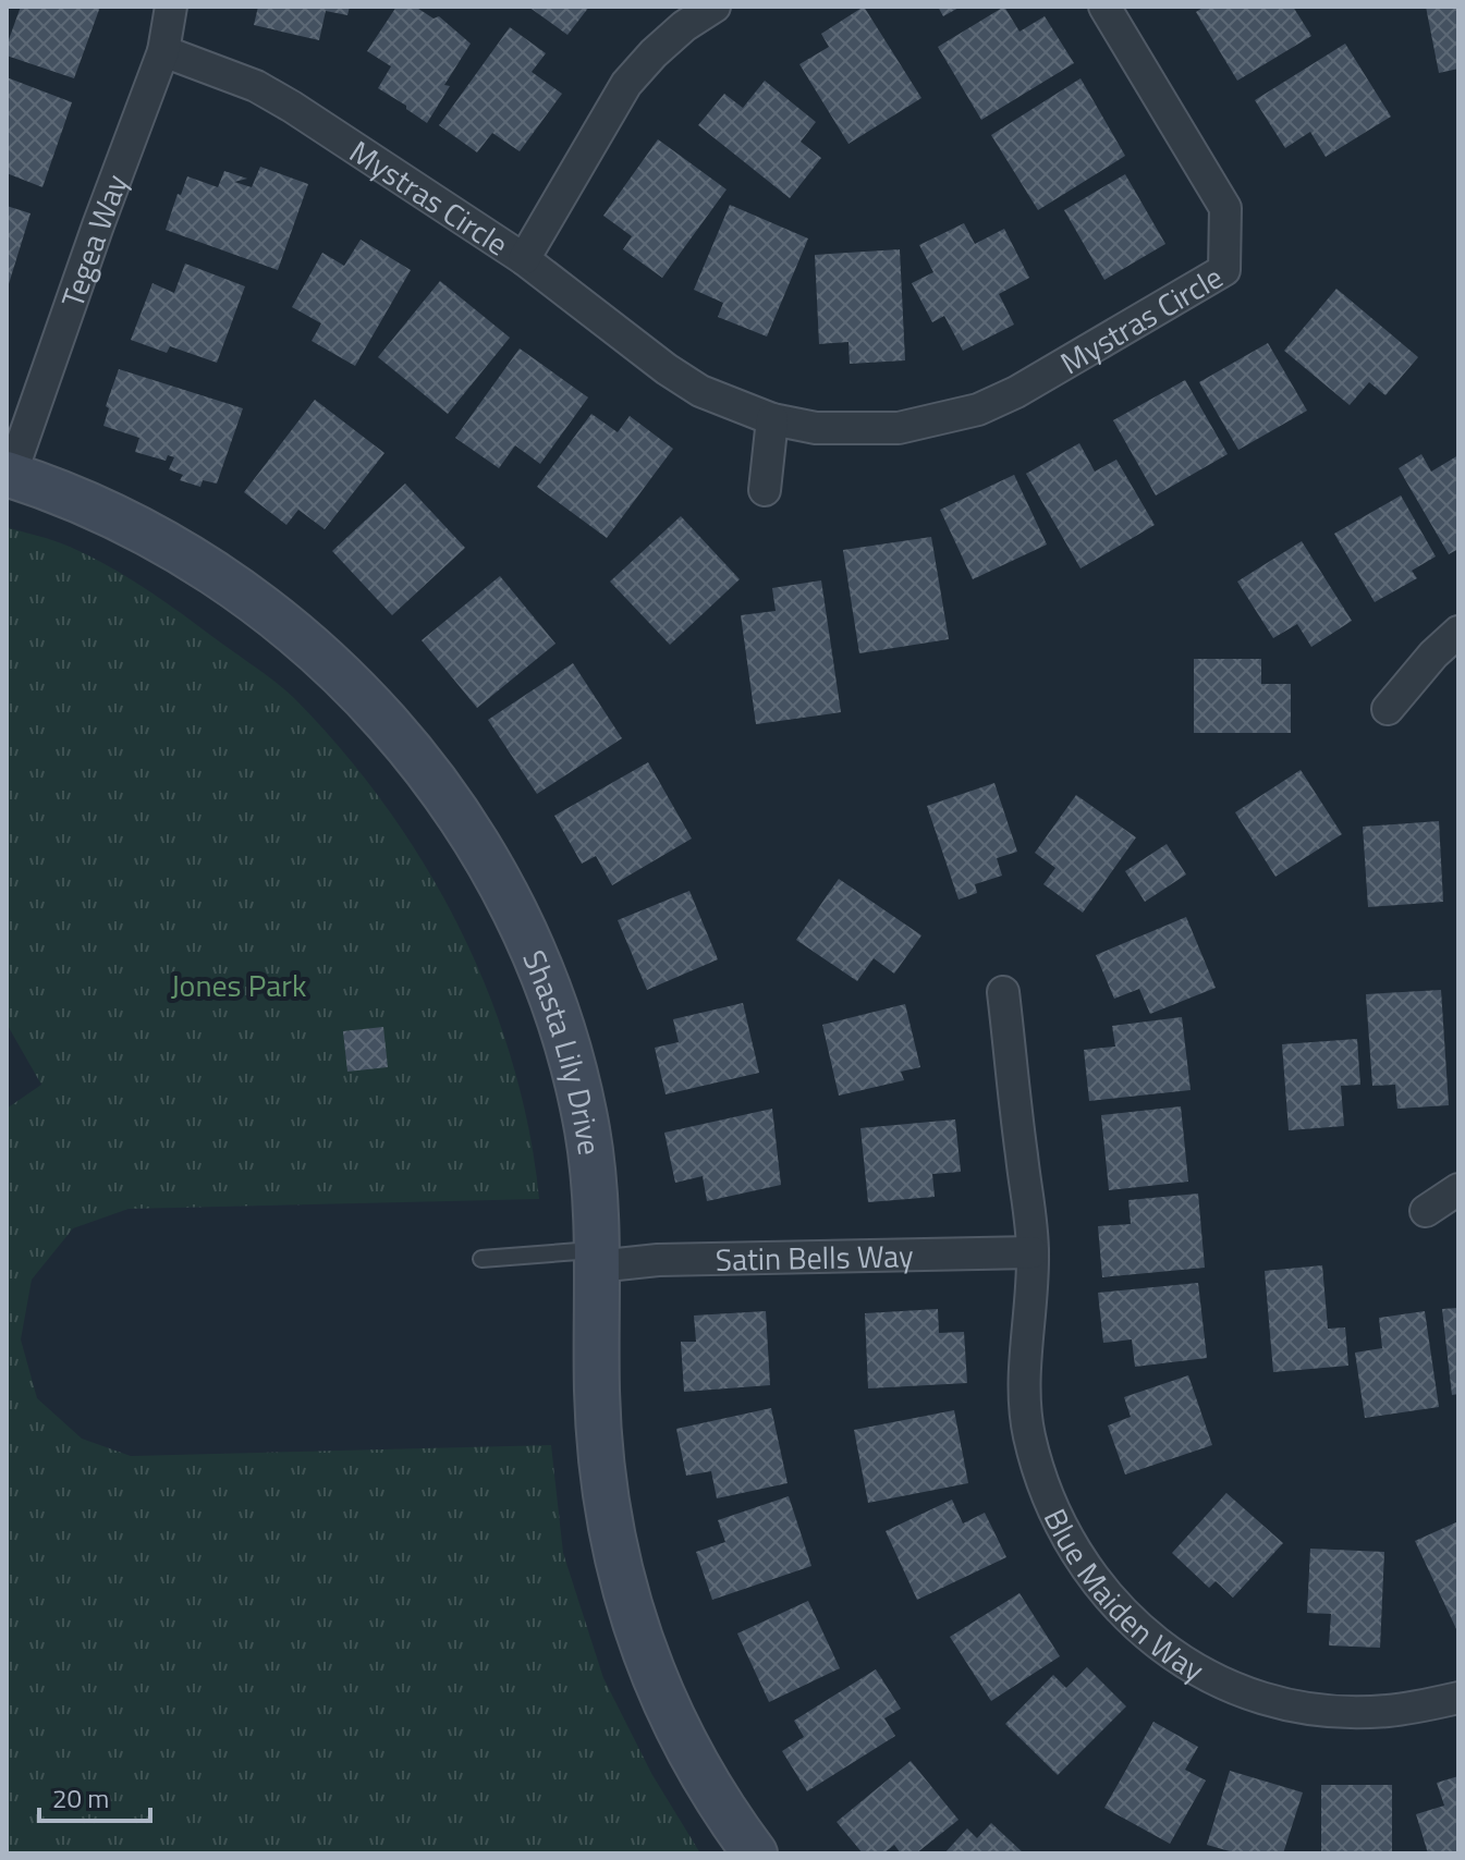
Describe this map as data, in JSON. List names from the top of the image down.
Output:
{
  "streets": {
    "street": [
      "Mystras Circle",
      "Tegea Way",
      "Shasta Lily Drive",
      "Satin Bells Way",
      "Blue Maiden Way"
    ]
  },
  "crossings": [
    ["Mystras Circle", "Tegea Way"],
    ["Tegea Way", "Shasta Lily Drive"],
    ["Shasta Lily Drive", "Satin Bells Way"],
    ["Satin Bells Way", "Blue Maiden Way"]
  ],
  "parks": ["Jones Park"],
  "scale_bar": "20 m"
}
